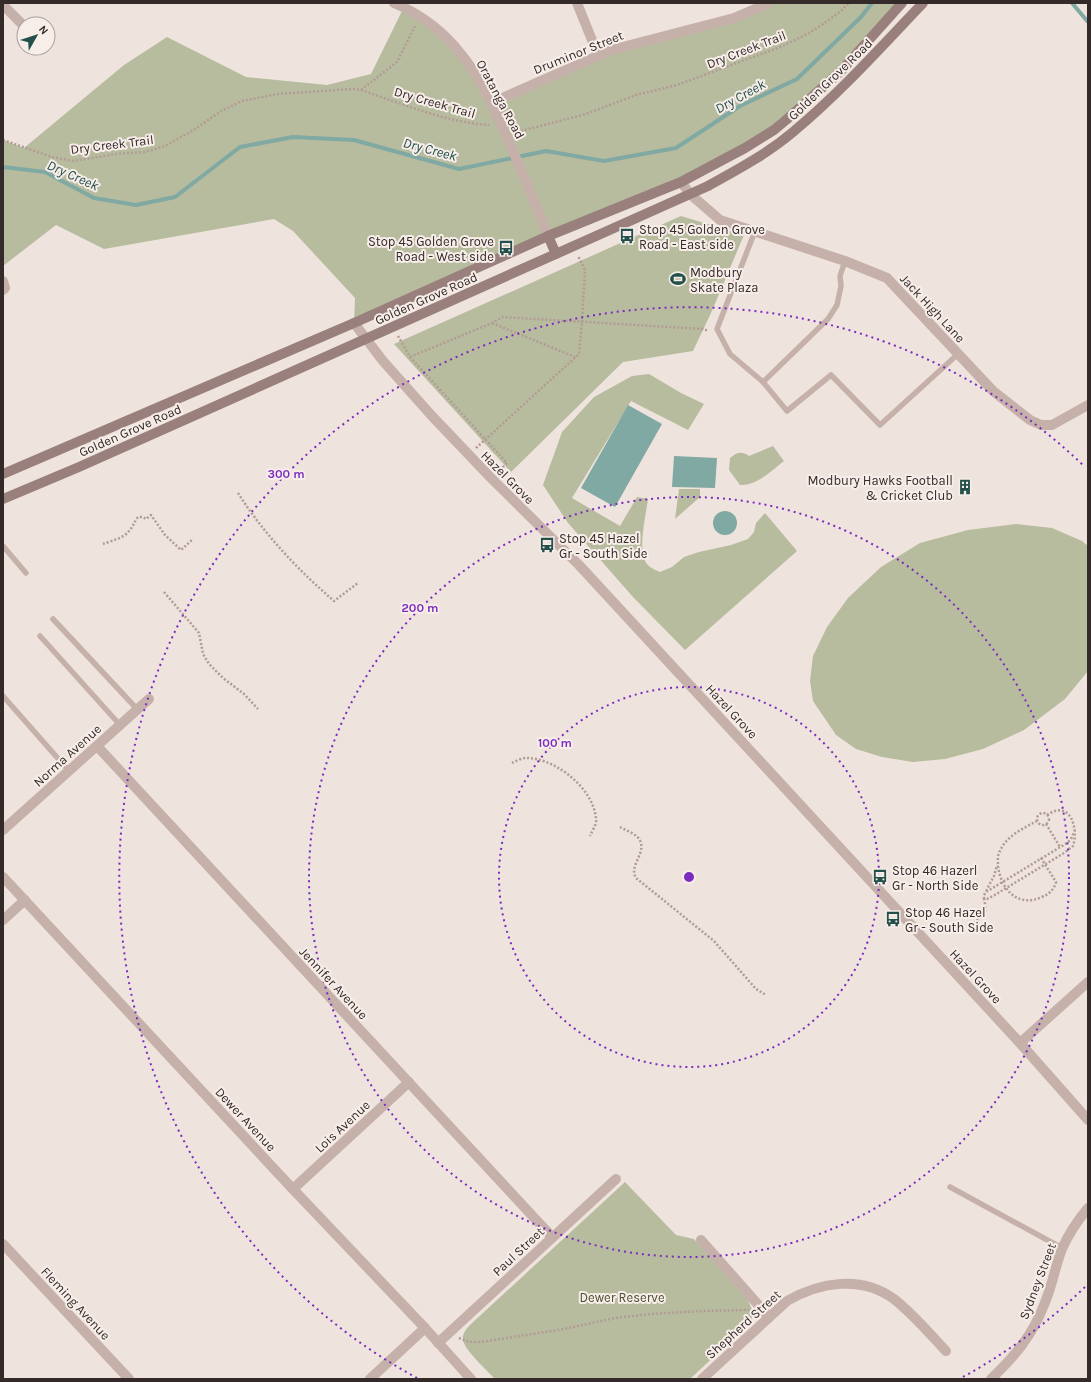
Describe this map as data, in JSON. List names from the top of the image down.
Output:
{
  "streets": {
    "main road": ["Golden Grove Road"],
    "street": [
      "Druminor Street",
      "Oratanga Road",
      "Jack High Lane",
      "Hazel Grove",
      "Norma Avenue",
      "Jennifer Avenue",
      "Dewer Avenue",
      "Lois Avenue",
      "Paul Street",
      "Sydney Street",
      "Fleming Avenue",
      "Shepherd Street"
    ],
    "path": ["Dry Creek Trail"]
  },
  "crossings": [
    ["Dry Creek Trail", "Oratanga Road"],
    ["Druminor Street", "Oratanga Road"],
    ["Golden Grove Road", "Oratanga Road"],
    ["Golden Grove Road", "Jack High Lane"],
    ["Golden Grove Road", "Hazel Grove"],
    ["Norma Avenue", "Jennifer Avenue"],
    ["Jennifer Avenue", "Lois Avenue"],
    ["Jennifer Avenue", "Paul Street"],
    ["Dewer Avenue", "Lois Avenue"],
    ["Dewer Avenue", "Paul Street"]
  ],
  "water": ["Dry Creek"],
  "parks": ["Dewer Reserve"],
  "places": {
    "bus stop": [
      "Stop 45 Golden Grove Road - East side",
      "Stop 45 Golden Grove Road - West side",
      "Stop 45 Hazel Gr - South Side",
      "Stop 46 Hazerl Gr - North Side",
      "Stop 46 Hazel Gr - South Side"
    ],
    "sports": ["Modbury Skate Plaza"],
    "building": ["Modbury Hawks Football & Cricket Club"]
  },
  "north": "top right",
  "rings": ["300 m", "200 m", "100 m"]
}
